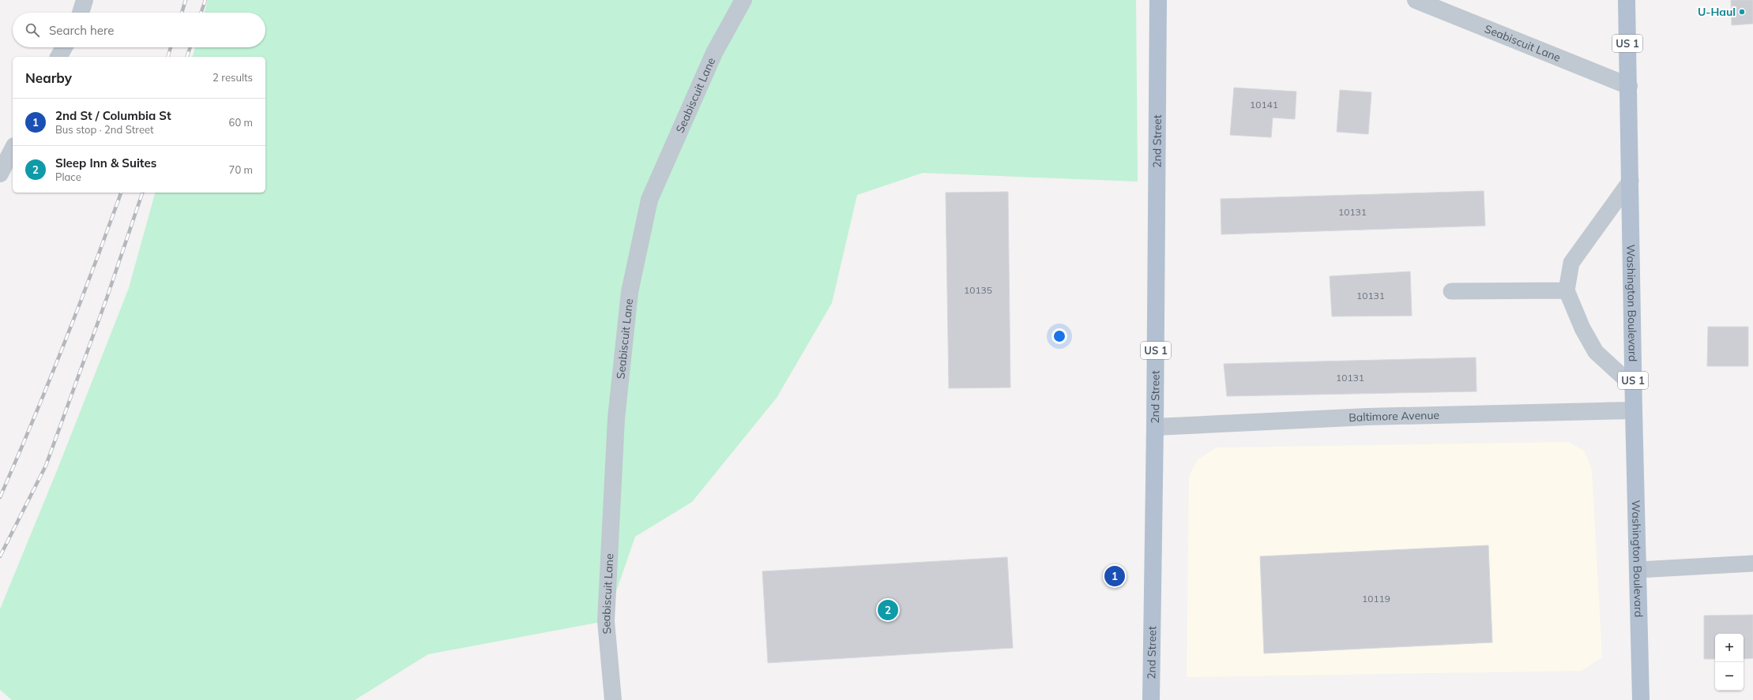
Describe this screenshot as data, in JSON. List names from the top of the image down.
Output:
{
  "streets": {
    "main road": ["US 1", "2nd Street", "Washington Boulevard"],
    "street": ["Seabiscuit Lane", "Baltimore Avenue"]
  },
  "crossings": [
    ["Seabiscuit Lane", "Washington Boulevard"],
    ["2nd Street", "Baltimore Avenue"],
    ["Washington Boulevard", "Baltimore Avenue"]
  ],
  "places": ["U-Haul"],
  "house_numbers": [
    "10141",
    "10131",
    "10135",
    "10131",
    "10131",
    "10119"
  ],
  "page": {
    "search": "Search here",
    "heading": ["Nearby", "2 results"],
    "list": [
      {
        "mark": "1",
        "name": "2nd St / Columbia St",
        "note": "Bus stop · 2nd Street",
        "value": "60 m"
      },
      {
        "mark": "2",
        "name": "Sleep Inn & Suites",
        "note": "Place",
        "value": "70 m"
      }
    ],
    "pins": ["1", "2"],
    "map_buttons": ["+", "−"]
  }
}
